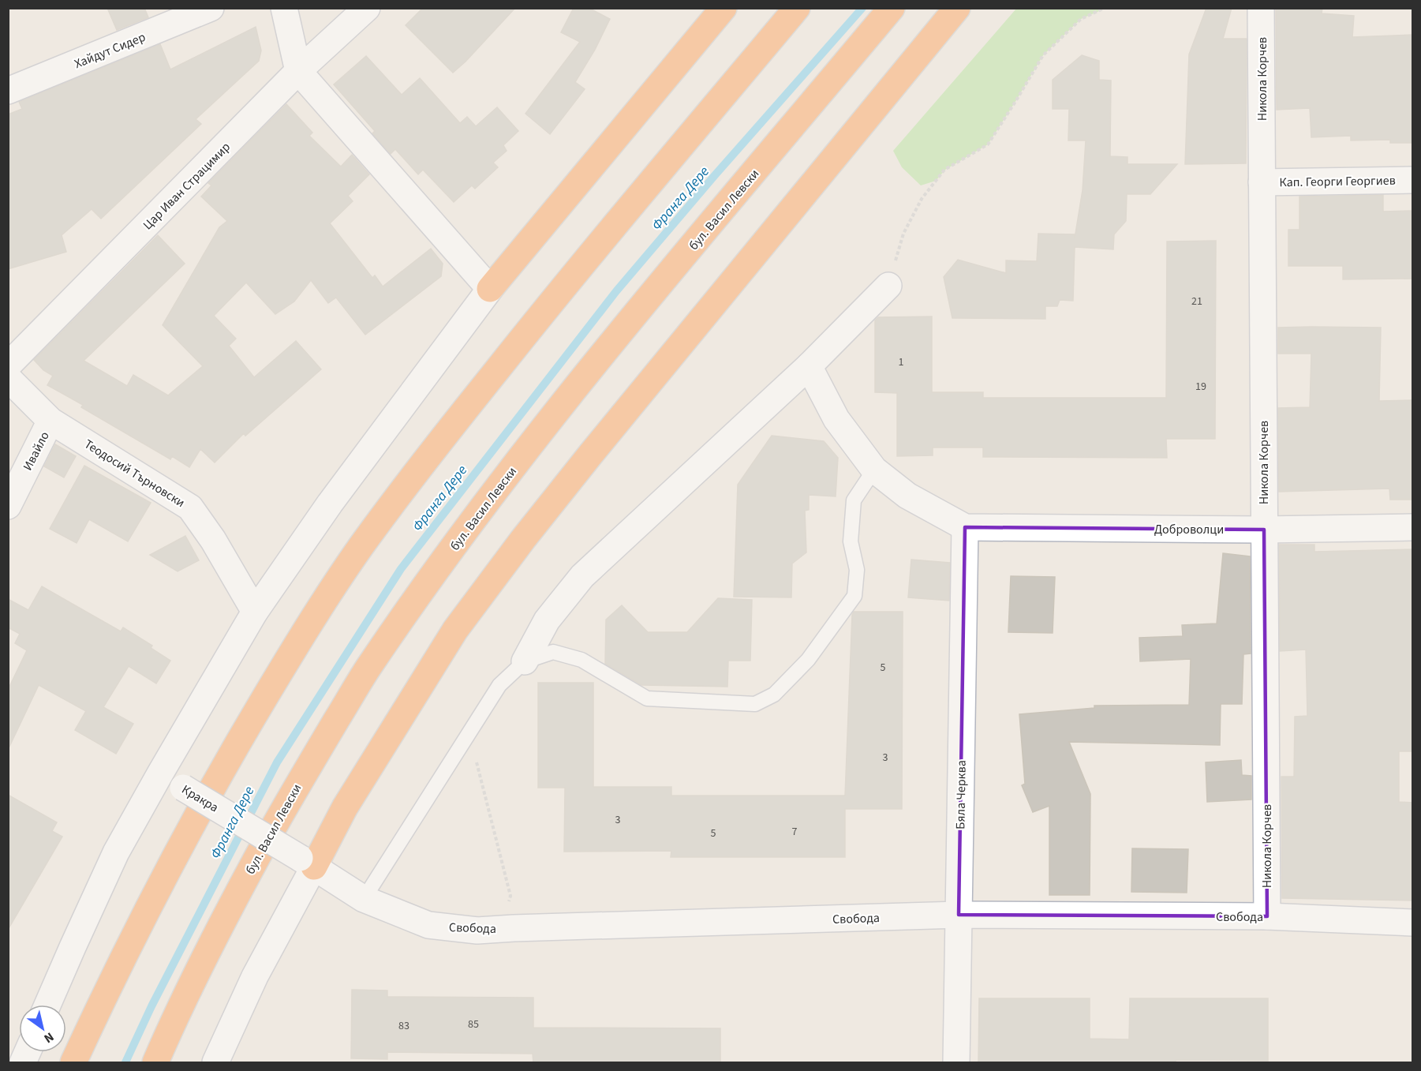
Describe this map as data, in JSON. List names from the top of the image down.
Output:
{
  "streets": {
    "highway": ["бул. Васил Левски"],
    "street": [
      "Хайдут Сидер",
      "Никола Корчев",
      "Кап. Георги Георгиев",
      "Цар Иван Страцимир",
      "Ивайло",
      "Теодосий Търновски",
      "Доброволци",
      "Бяла Черква",
      "Кракра",
      "Свобода"
    ]
  },
  "crossings": [
    ["Никола Корчев", "Кап. Георги Георгиев"],
    ["Никола Корчев", "Доброволци"],
    ["Никола Корчев", "Свобода"],
    ["Ивайло", "Теодосий Търновски"],
    ["Доброволци", "Бяла Черква"],
    ["Бяла Черква", "Свобода"],
    ["Кракра", "Свобода"]
  ],
  "water": ["Франга Дере"],
  "house_numbers": [
    "21",
    "1",
    "19",
    "5",
    "3",
    "3",
    "7",
    "5",
    "85",
    "83"
  ],
  "north": "bottom right"
}
